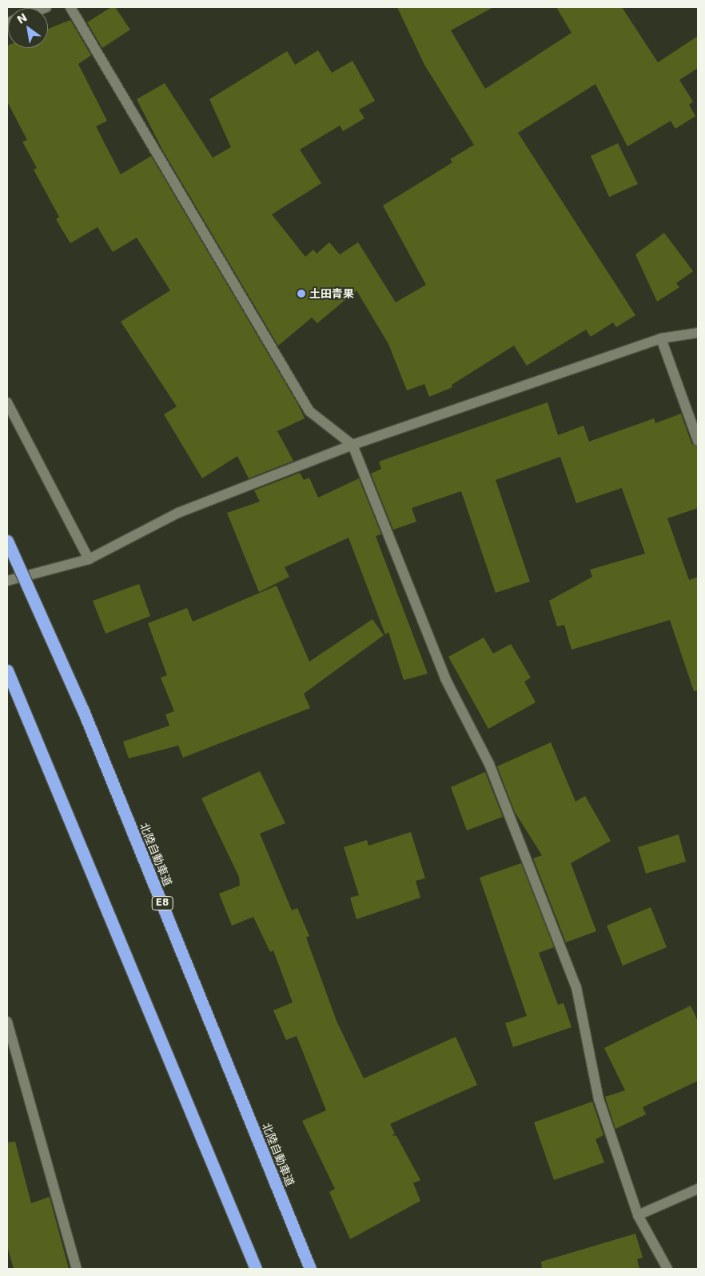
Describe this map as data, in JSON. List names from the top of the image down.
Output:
{
  "streets": {
    "highway": ["北陸自動車道", "E8"]
  },
  "places": ["土田青果"],
  "north": "top left"
}
